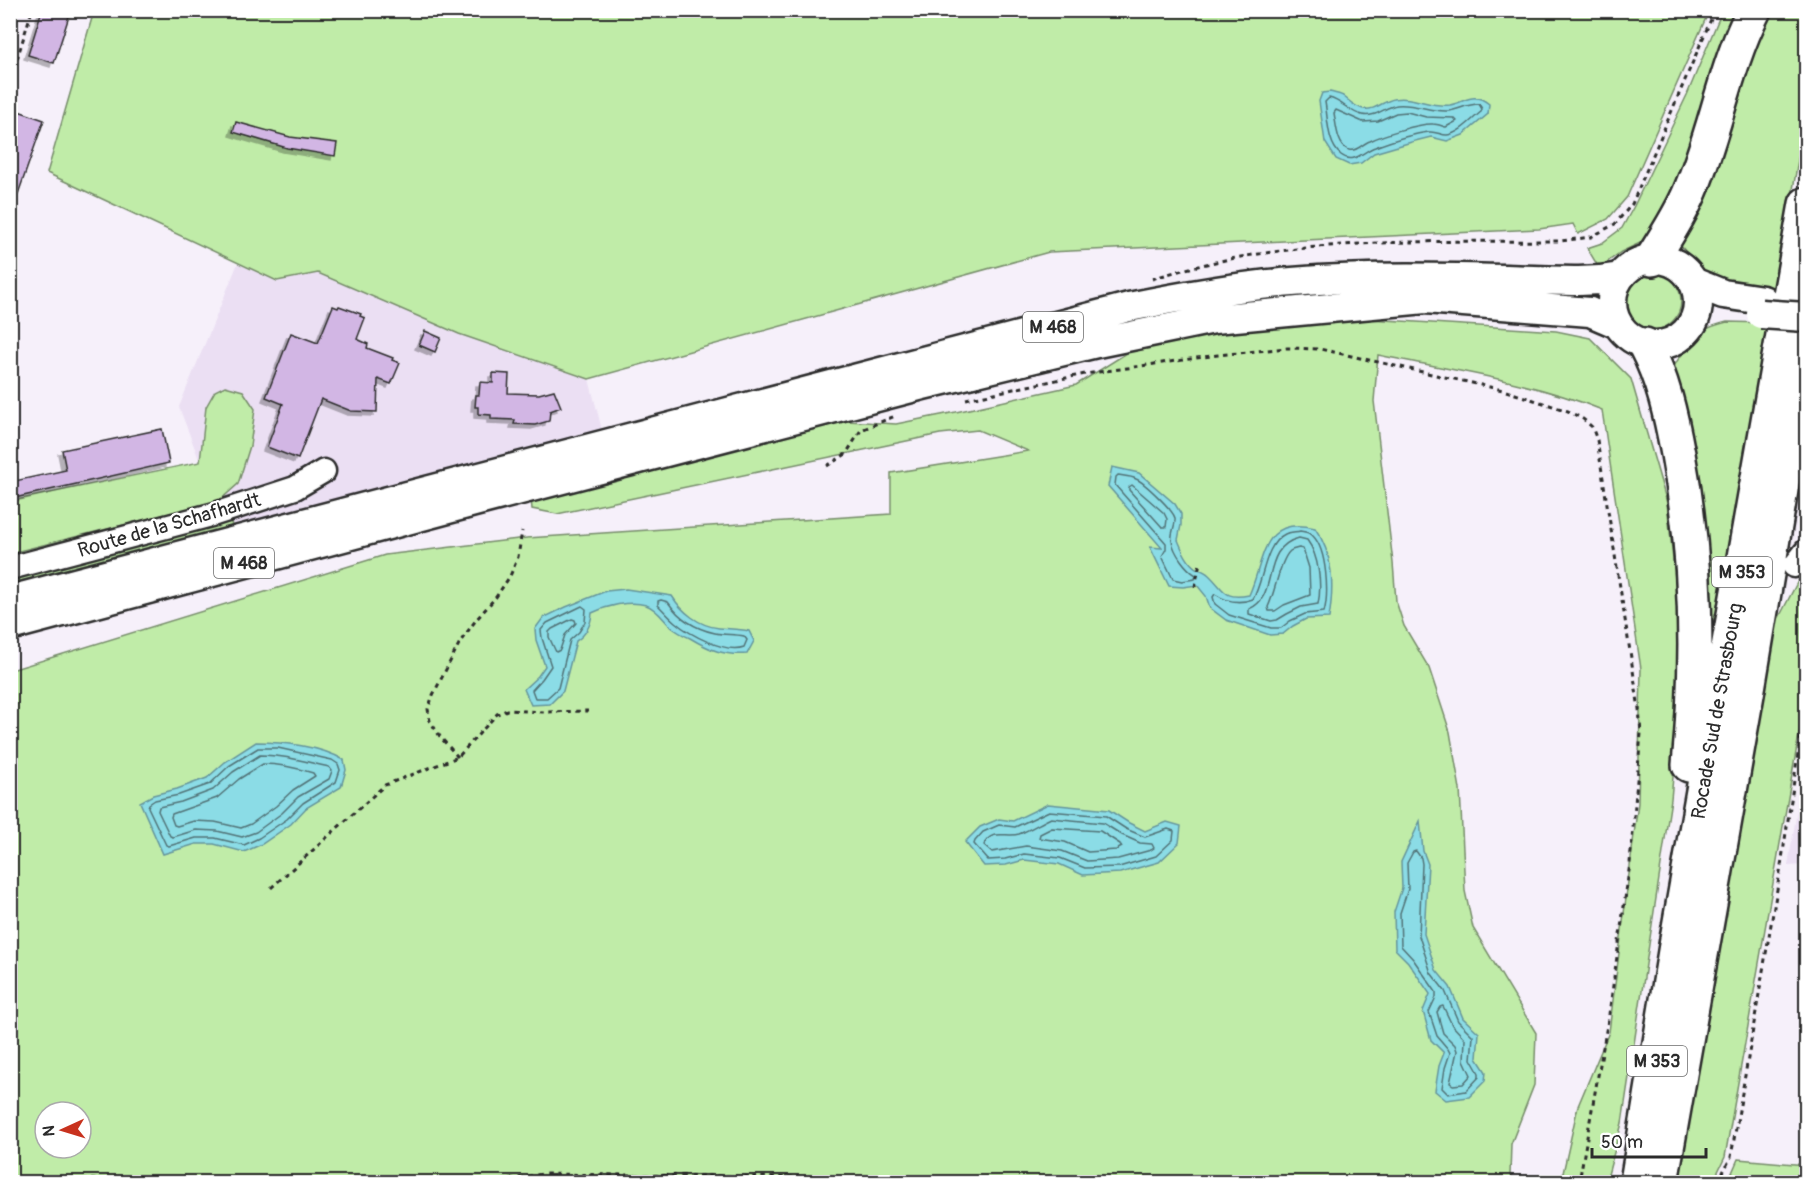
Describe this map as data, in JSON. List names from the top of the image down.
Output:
{
  "streets": {
    "highway": ["M 353", "Rocade Sud de Strasbourg"],
    "main road": ["M 468"],
    "street": ["Route de la Schafhardt"]
  },
  "scale_bar": "50 m",
  "north": "left"
}
